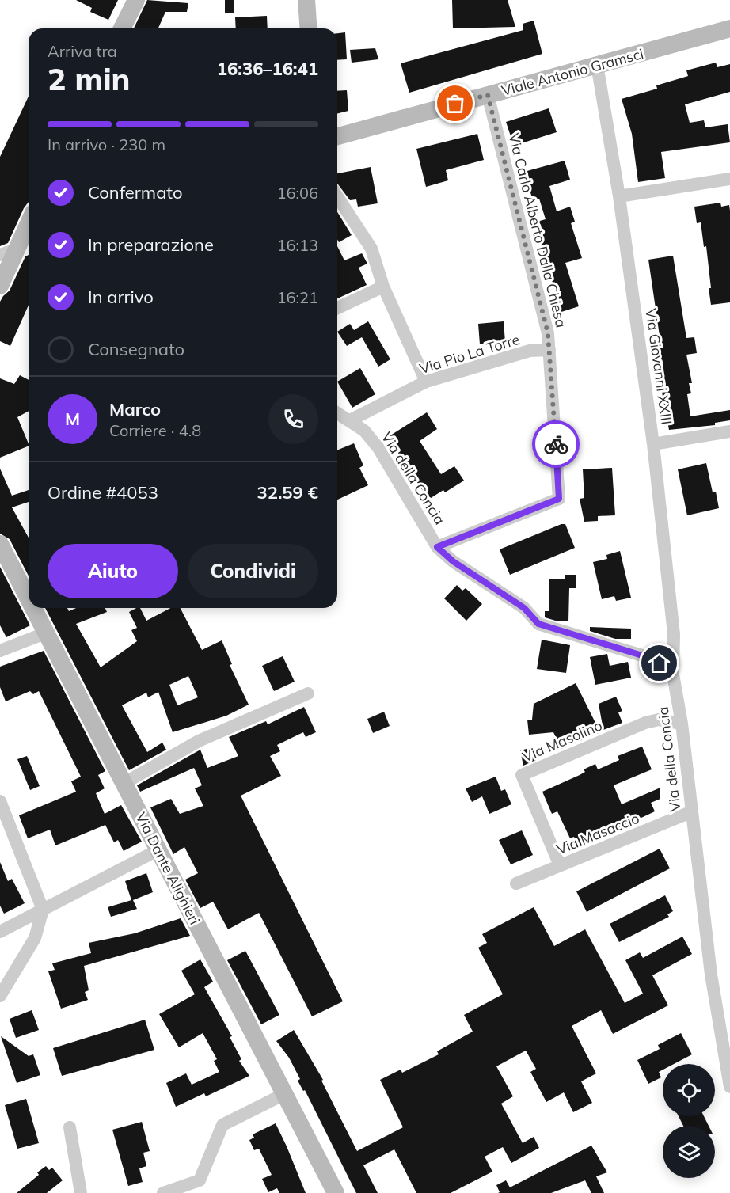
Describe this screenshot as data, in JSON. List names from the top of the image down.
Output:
{
  "streets": {
    "street": [
      "Viale Antonio Gramsci",
      "Via Carlo Alberto Dalla Chiesa",
      "Via Pio La Torre",
      "Via Giovanni XXIII",
      "Via della Concia",
      "Via Masolino",
      "Via Masaccio",
      "Via Dante Alighieri"
    ]
  },
  "crossings": [
    ["Viale Antonio Gramsci", "Via Carlo Alberto Dalla Chiesa"],
    ["Viale Antonio Gramsci", "Via Giovanni XXIII"],
    ["Via Carlo Alberto Dalla Chiesa", "Via Pio La Torre"],
    ["Via Carlo Alberto Dalla Chiesa", "Via della Concia"],
    ["Via Pio La Torre", "Via della Concia"],
    ["Via Giovanni XXIII", "Via della Concia"],
    ["Via della Concia", "Via Masolino"],
    ["Via della Concia", "Via Masaccio"],
    ["Via Masolino", "Via Masaccio"]
  ],
  "page": {
    "heading": ["2 min", "Arriva tra", "16:36–16:41"],
    "panel": [
      "Marco",
      "Corriere · 4.8",
      "Ordine #4053",
      "32.59 €"
    ],
    "bar": "In arrivo · 230 m",
    "list": [
      ["Confermato", "16:06"],
      ["In preparazione", "16:13"],
      ["In arrivo", "16:21"],
      "Consegnato"
    ],
    "round": "M",
    "buttons": ["Aiuto", "Condividi"]
  }
}
